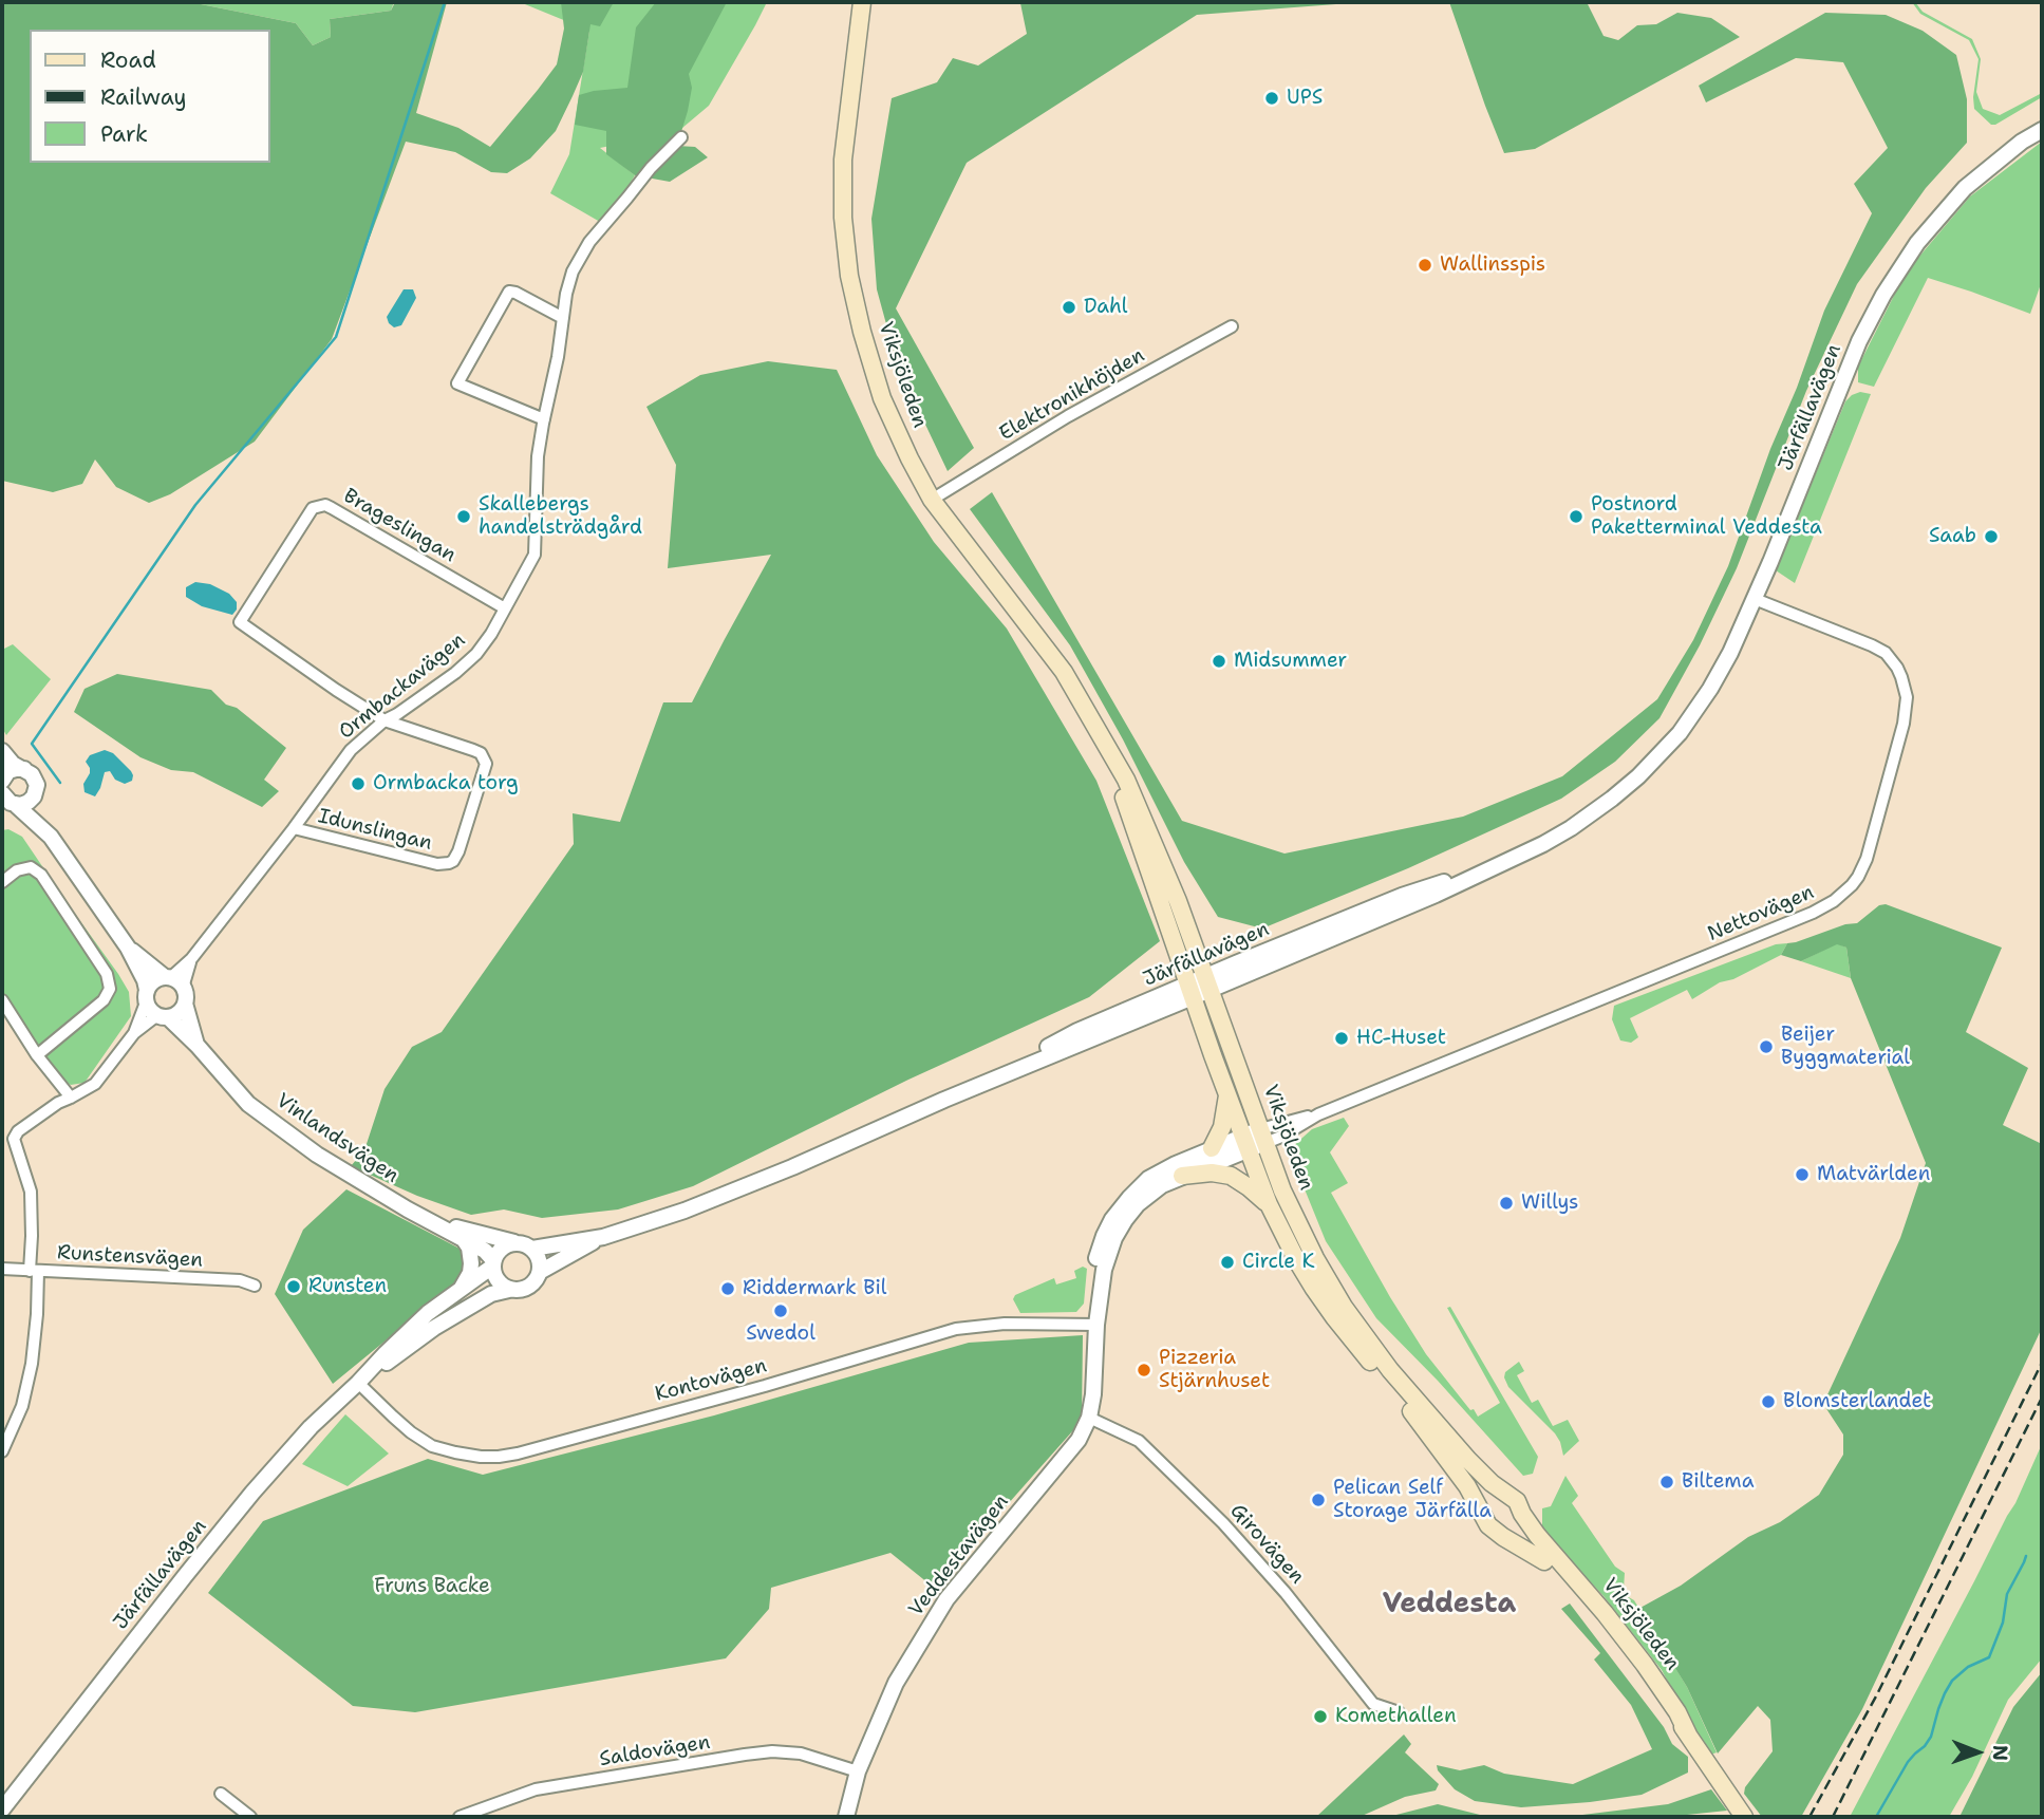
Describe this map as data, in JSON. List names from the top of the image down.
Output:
{
  "streets": {
    "main road": ["Viksjöleden"],
    "street": [
      "Elektronikhöjden",
      "Järfällavägen",
      "Brageslingan",
      "Ormbackavägen",
      "Idunslingan",
      "Nettovägen",
      "Vinlandsvägen",
      "Runstensvägen",
      "Kontovägen",
      "Girovägen",
      "Veddestavägen",
      "Saldovägen"
    ]
  },
  "crossings": [
    ["Viksjöleden", "Elektronikhöjden"],
    ["Viksjöleden", "Järfällavägen"],
    ["Viksjöleden", "Nettovägen"],
    ["Viksjöleden", "Veddestavägen"],
    ["Järfällavägen", "Nettovägen"],
    ["Järfällavägen", "Vinlandsvägen"],
    ["Järfällavägen", "Kontovägen"],
    ["Brageslingan", "Ormbackavägen"],
    ["Brageslingan", "Idunslingan"],
    ["Ormbackavägen", "Idunslingan"],
    ["Ormbackavägen", "Vinlandsvägen"],
    ["Nettovägen", "Veddestavägen"],
    ["Kontovägen", "Veddestavägen"],
    ["Girovägen", "Veddestavägen"],
    ["Veddestavägen", "Saldovägen"]
  ],
  "districts": ["Veddesta"],
  "parks": ["Fruns Backe"],
  "places": [
    "UPS",
    "Wallinsspis",
    "Dahl",
    "Skallebergs handelsträdgård",
    "Postnord Paketterminal Veddesta",
    "Saab",
    "Midsummer",
    "Ormbacka torg",
    "HC-Huset",
    "Beijer Byggmaterial",
    "Matvärlden",
    "Willys",
    "Circle K",
    "Runsten",
    "Riddermark Bil",
    "Swedol",
    "Pizzeria Stjärnhuset",
    "Blomsterlandet",
    "Biltema",
    "Pelican Self Storage Järfälla",
    "Komethallen"
  ],
  "legend": ["Road", "Railway", "Park"],
  "north": "right"
}
